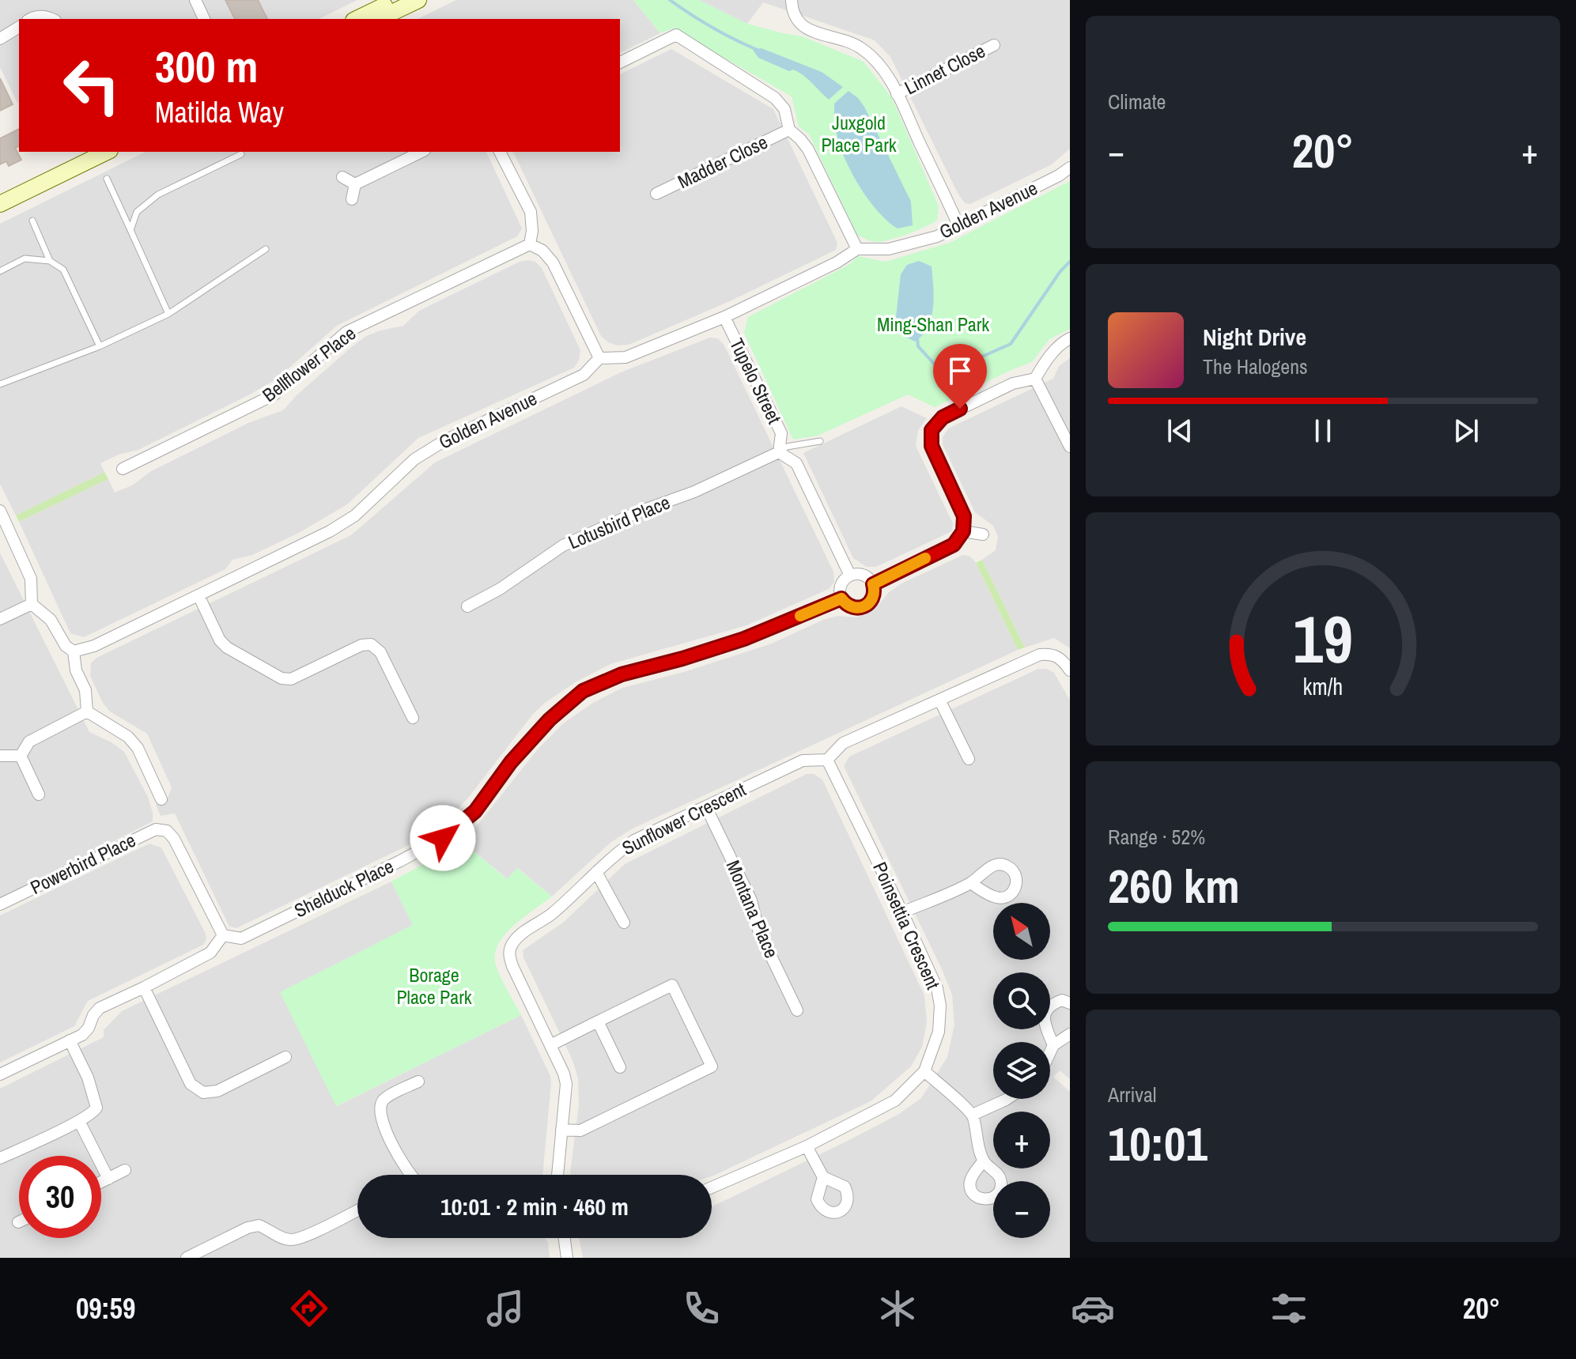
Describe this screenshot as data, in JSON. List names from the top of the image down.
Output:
{
  "streets": {
    "street": [
      "Linnet Close",
      "Madder Close",
      "Golden Avenue",
      "Bellflower Place",
      "Tupelo Street",
      "Lotusbird Place",
      "Sunflower Crescent",
      "Powerbird Place",
      "Shelduck Place",
      "Montana Place",
      "Poinsettia Crescent"
    ]
  },
  "crossings": [
    ["Tupelo Street", "Lotusbird Place"],
    ["Tupelo Street", "Shelduck Place"],
    ["Sunflower Crescent", "Montana Place"],
    ["Sunflower Crescent", "Poinsettia Crescent"],
    ["Powerbird Place", "Shelduck Place"]
  ],
  "parks": ["Juxgold Place Park", "Ming-Shan Park", "Borage Place Park"],
  "north": "top left",
  "page": {
    "tile": [
      "Climate",
      ["Range · 52%", "260 km"],
      ["Arrival", "10:01"]
    ],
    "turn": ["300 m", "Matilda Way"],
    "heat": ["−", "20°", "+"],
    "song": ["Night Drive", "The Halogens"],
    "map_buttons": ["+", "−"],
    "limit": "30",
    "trip": "10:01 · 2 min · 460 m",
    "tabs": ["09:59", "20°"],
    "gauge": ["19", "km/h"]
  }
}
